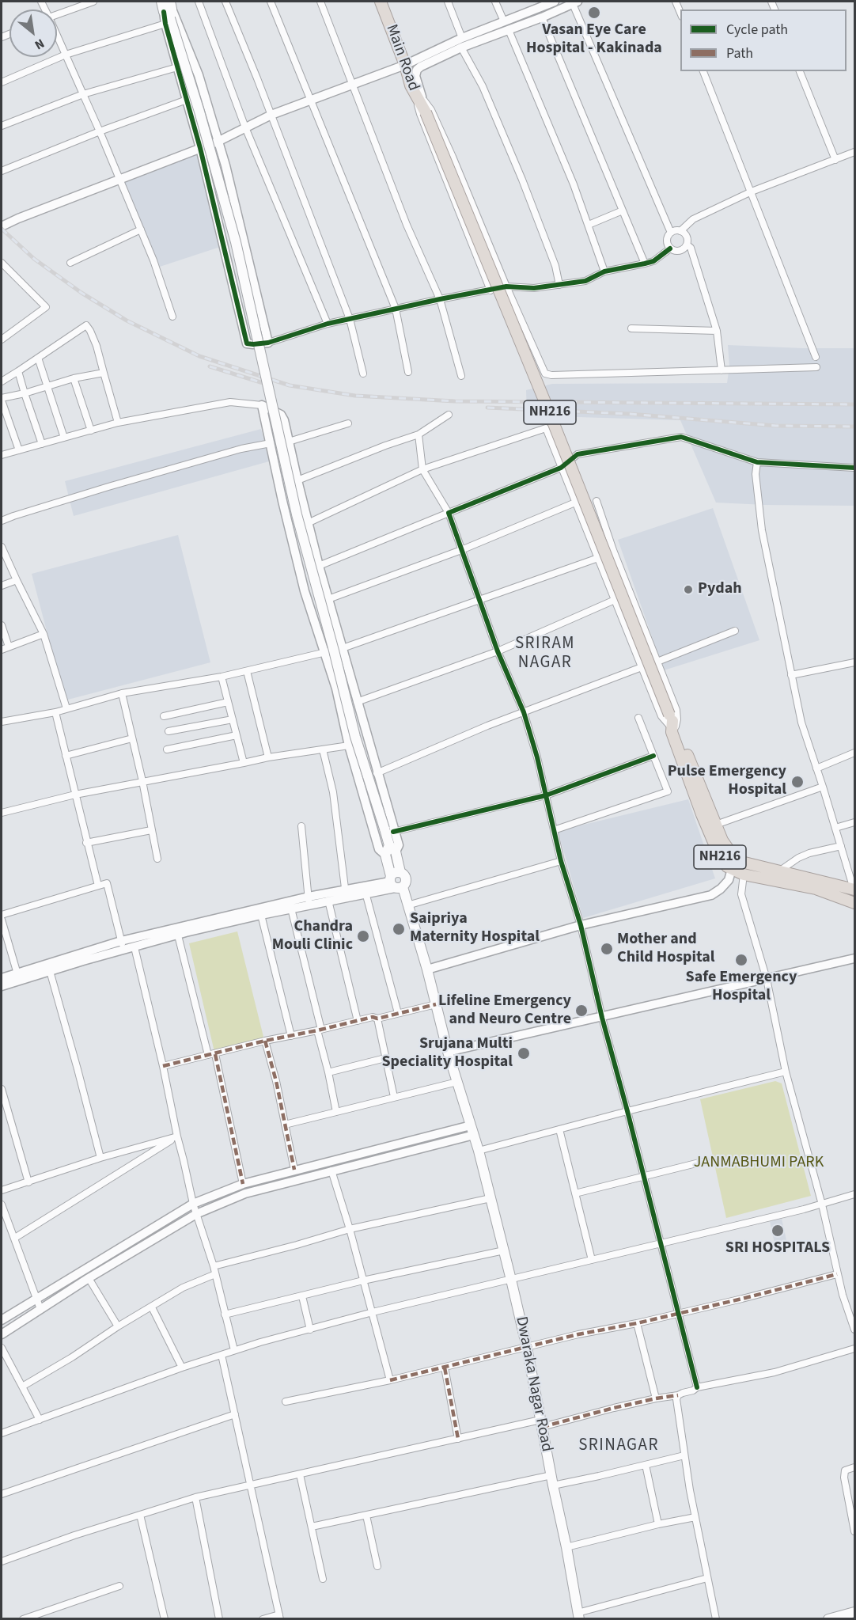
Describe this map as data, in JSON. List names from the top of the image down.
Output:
{
  "streets": {
    "highway": ["Main Road", "NH216"],
    "main road": ["Dwaraka Nagar Road"]
  },
  "crossings": [
    ["Main Road", "NH216"]
  ],
  "districts": ["SRIRAM NAGAR", "SRINAGAR"],
  "parks": ["JANMABHUMI PARK"],
  "places": [
    "Vasan Eye Care Hospital - Kakinada",
    "Pydah",
    "Pulse Emergency Hospital",
    "Saipriya Maternity Hospital",
    "Chandra Mouli Clinic",
    "Mother and Child Hospital",
    "Safe Emergency Hospital",
    "Lifeline Emergency and Neuro Centre",
    "Srujana Multi Speciality Hospital",
    "SRI HOSPITALS"
  ],
  "legend": ["Cycle path", "Path"],
  "north": "bottom right"
}
